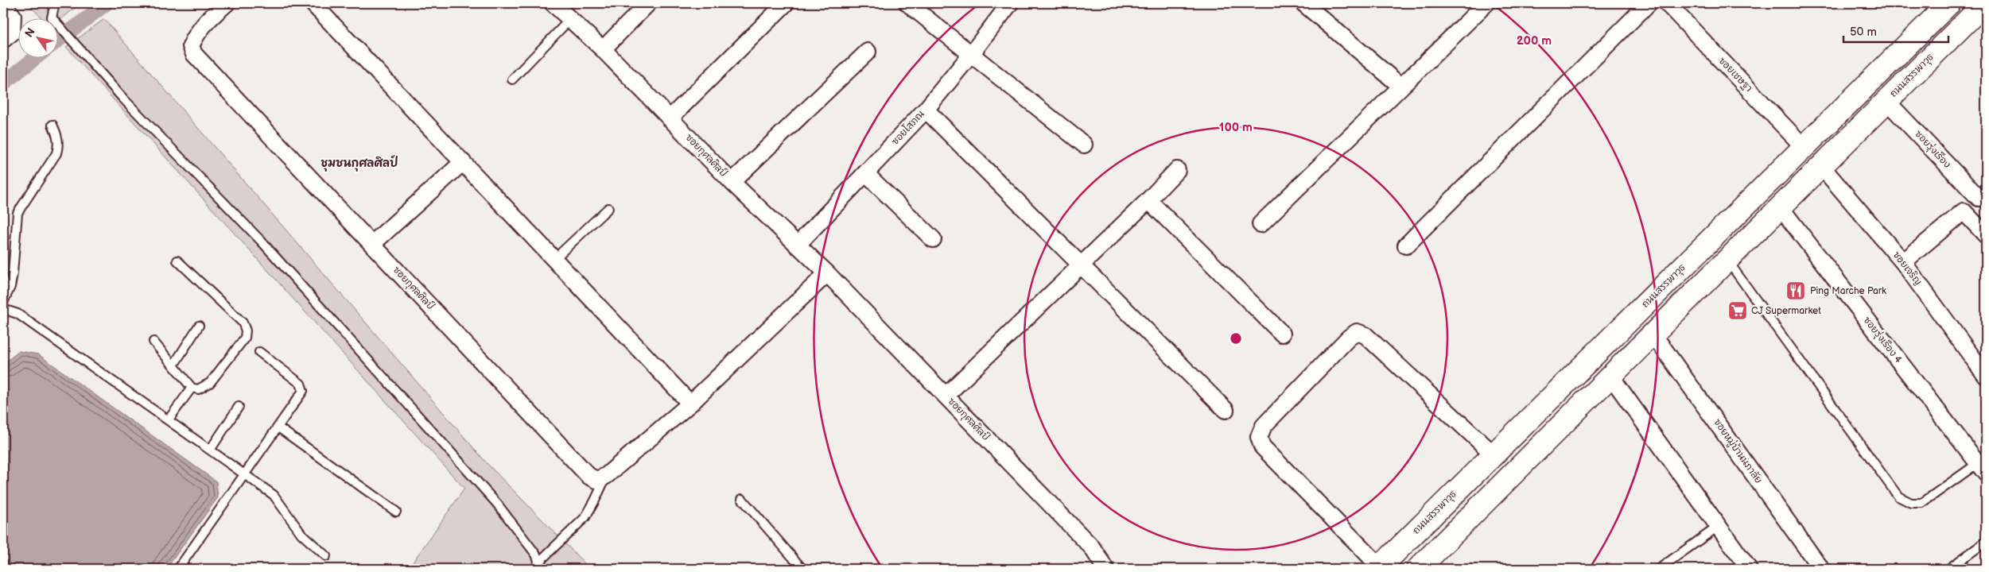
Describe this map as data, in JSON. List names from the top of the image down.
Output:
{
  "streets": {
    "main road": ["ถนนสรรพาวุธ"],
    "street": [
      "ซอยเชษฐา",
      "ซอยโสภณ",
      "ซอยรุ่งเรือง",
      "ซอยกุศลศิลป์",
      "ซอยเจริญ",
      "ซอยรุ่งเรือง 4",
      "ซอยหมู่บ้านนภาลัย"
    ]
  },
  "crossings": [
    ["ซอยเชษฐา", "ถนนสรรพาวุธ"],
    ["ถนนสรรพาวุธ", "ซอยรุ่งเรือง"],
    ["ถนนสรรพาวุธ", "ซอยเจริญ"],
    ["ถนนสรรพาวุธ", "ซอยรุ่งเรือง 4"],
    ["ถนนสรรพาวุธ", "ซอยหมู่บ้านนภาลัย"],
    ["ซอยโสภณ", "ซอยกุศลศิลป์"],
    ["ซอยรุ่งเรือง", "ซอยเจริญ"]
  ],
  "districts": ["ชุมชนกุศลศิลป์"],
  "places": {
    "restaurant": ["Ping Marche Park"],
    "supermarket": ["CJ Supermarket"]
  },
  "scale_bar": "50 m",
  "north": "top left",
  "rings": ["200 m", "100 m"]
}
